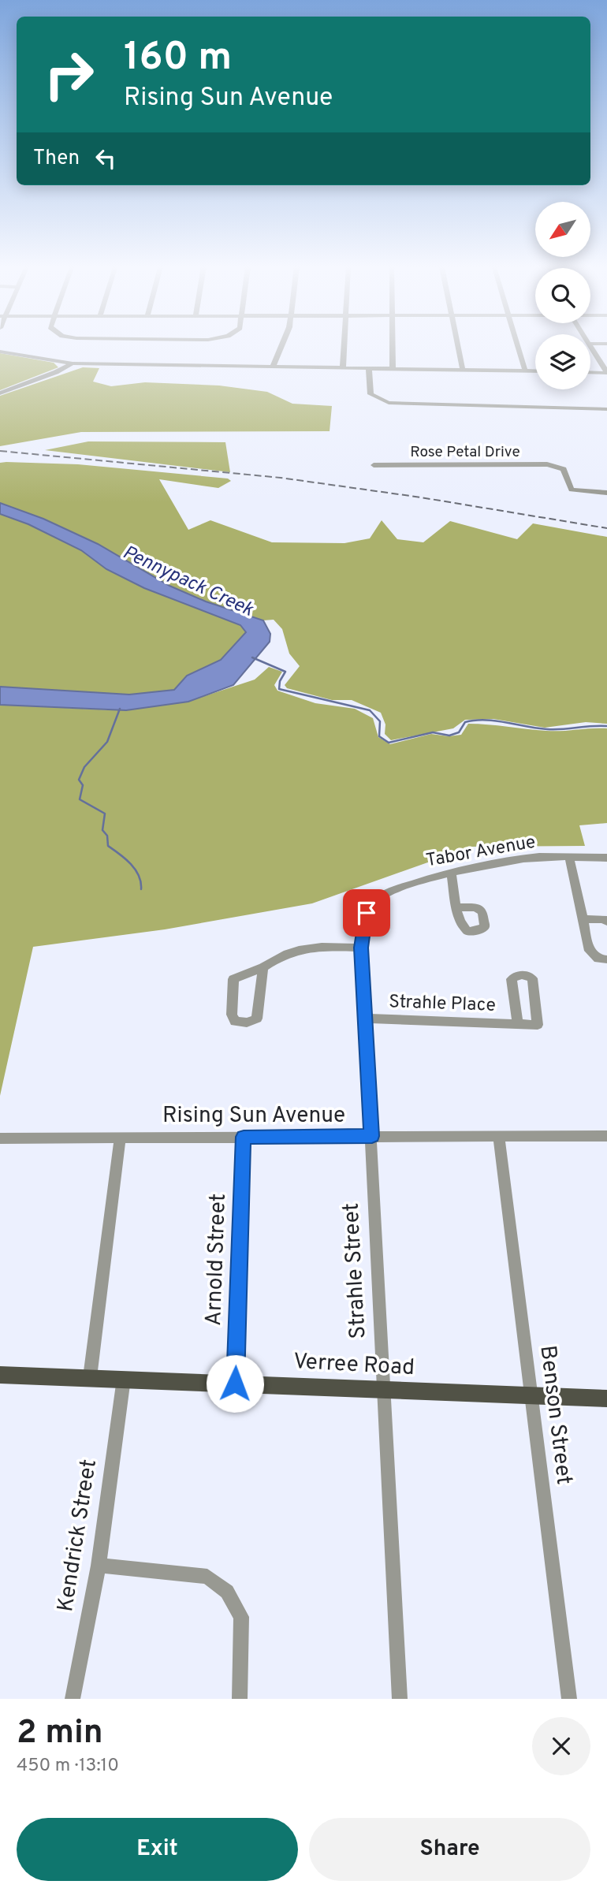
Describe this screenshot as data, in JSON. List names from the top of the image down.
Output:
{
  "streets": {
    "main road": ["Verree Road"],
    "street": [
      "Rose Petal Drive",
      "Tabor Avenue",
      "Strahle Place",
      "Rising Sun Avenue",
      "Arnold Street",
      "Strahle Street",
      "Benson Street",
      "Kendrick Street"
    ]
  },
  "crossings": [
    ["Tabor Avenue", "Strahle Street"],
    ["Strahle Place", "Strahle Street"],
    ["Rising Sun Avenue", "Arnold Street"],
    ["Rising Sun Avenue", "Strahle Street"],
    ["Rising Sun Avenue", "Benson Street"],
    ["Arnold Street", "Verree Road"],
    ["Strahle Street", "Verree Road"],
    ["Verree Road", "Benson Street"],
    ["Verree Road", "Kendrick Street"]
  ],
  "water": ["Pennypack Creek"],
  "north": "bottom left",
  "page": {
    "turn": ["160 m", "Rising Sun Avenue"],
    "then": "Then",
    "heading": ["2 min", "450 m · 13:10"],
    "buttons": ["Exit", "Share"]
  }
}
